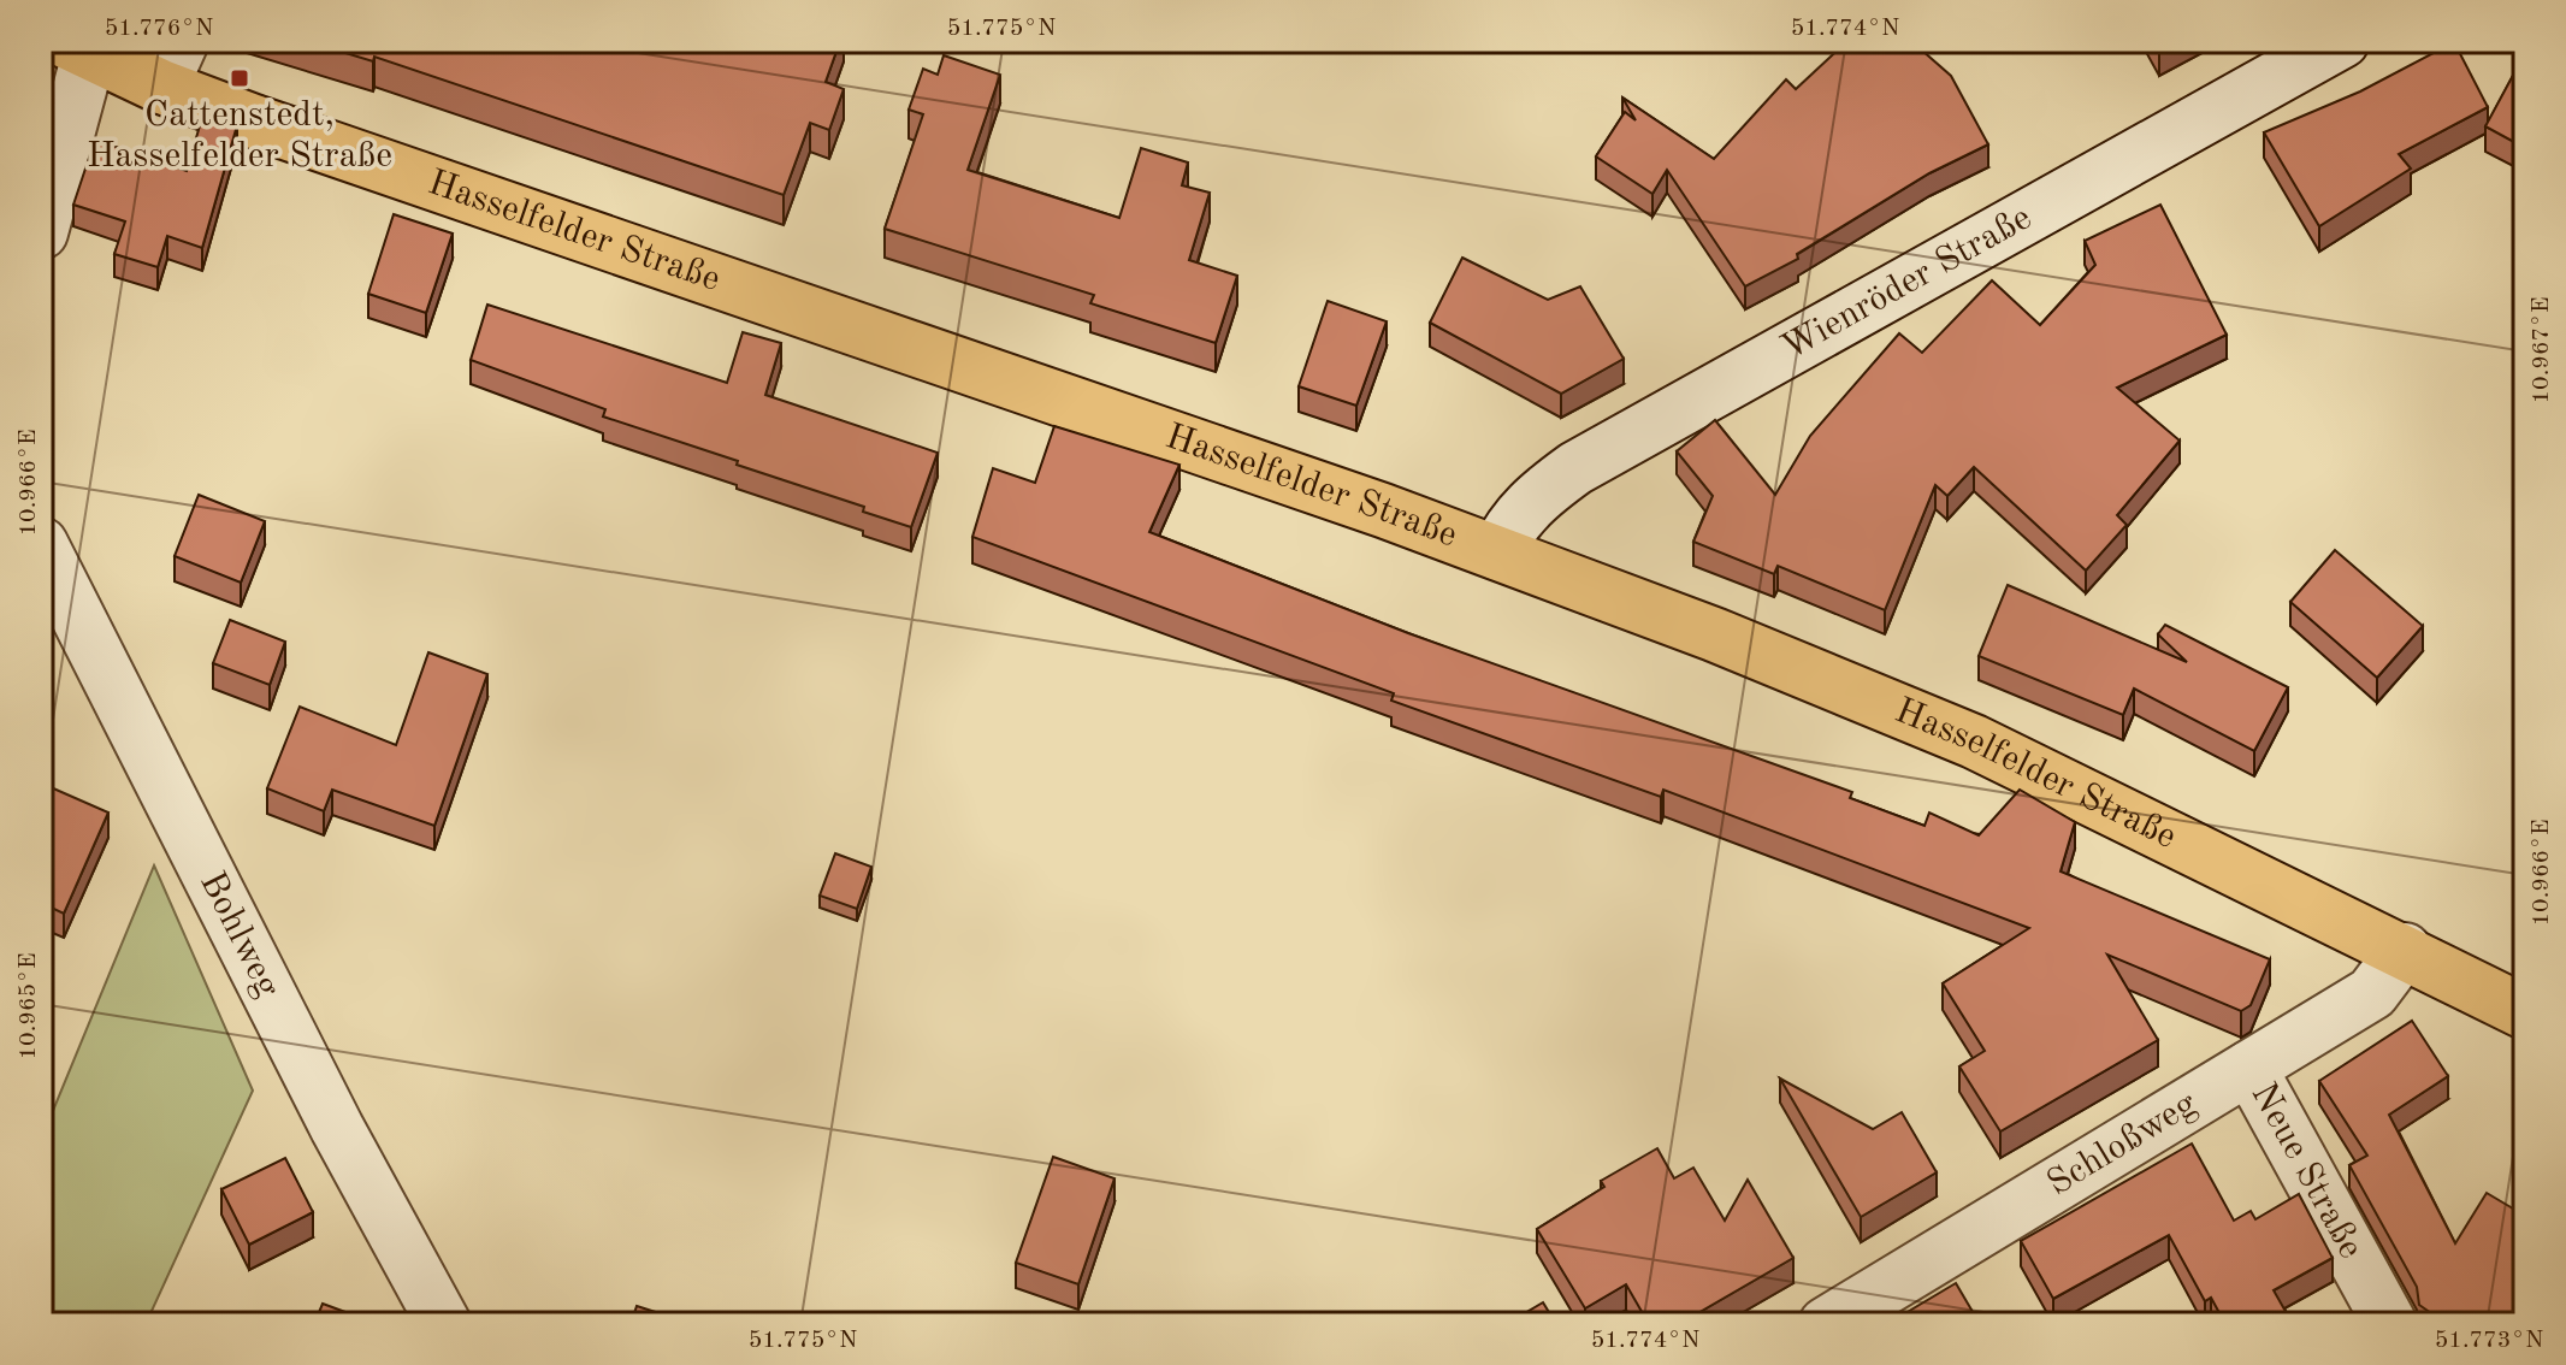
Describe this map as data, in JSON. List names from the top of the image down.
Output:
{
  "streets": {
    "main road": ["Hasselfelder Straße"],
    "street": [
      "Wienröder Straße",
      "Bohlweg",
      "Schloßweg",
      "Neue Straße"
    ]
  },
  "crossings": [
    ["Hasselfelder Straße", "Wienröder Straße"],
    ["Hasselfelder Straße", "Schloßweg"],
    ["Schloßweg", "Neue Straße"]
  ],
  "places": {
    "transit": ["Cattenstedt, Hasselfelder Straße"]
  },
  "coordinates": [
    "51.776°N",
    "51.775°N",
    "51.774°N",
    "10.967°E",
    "10.966°E",
    "10.965°E",
    "51.773°N"
  ]
}
